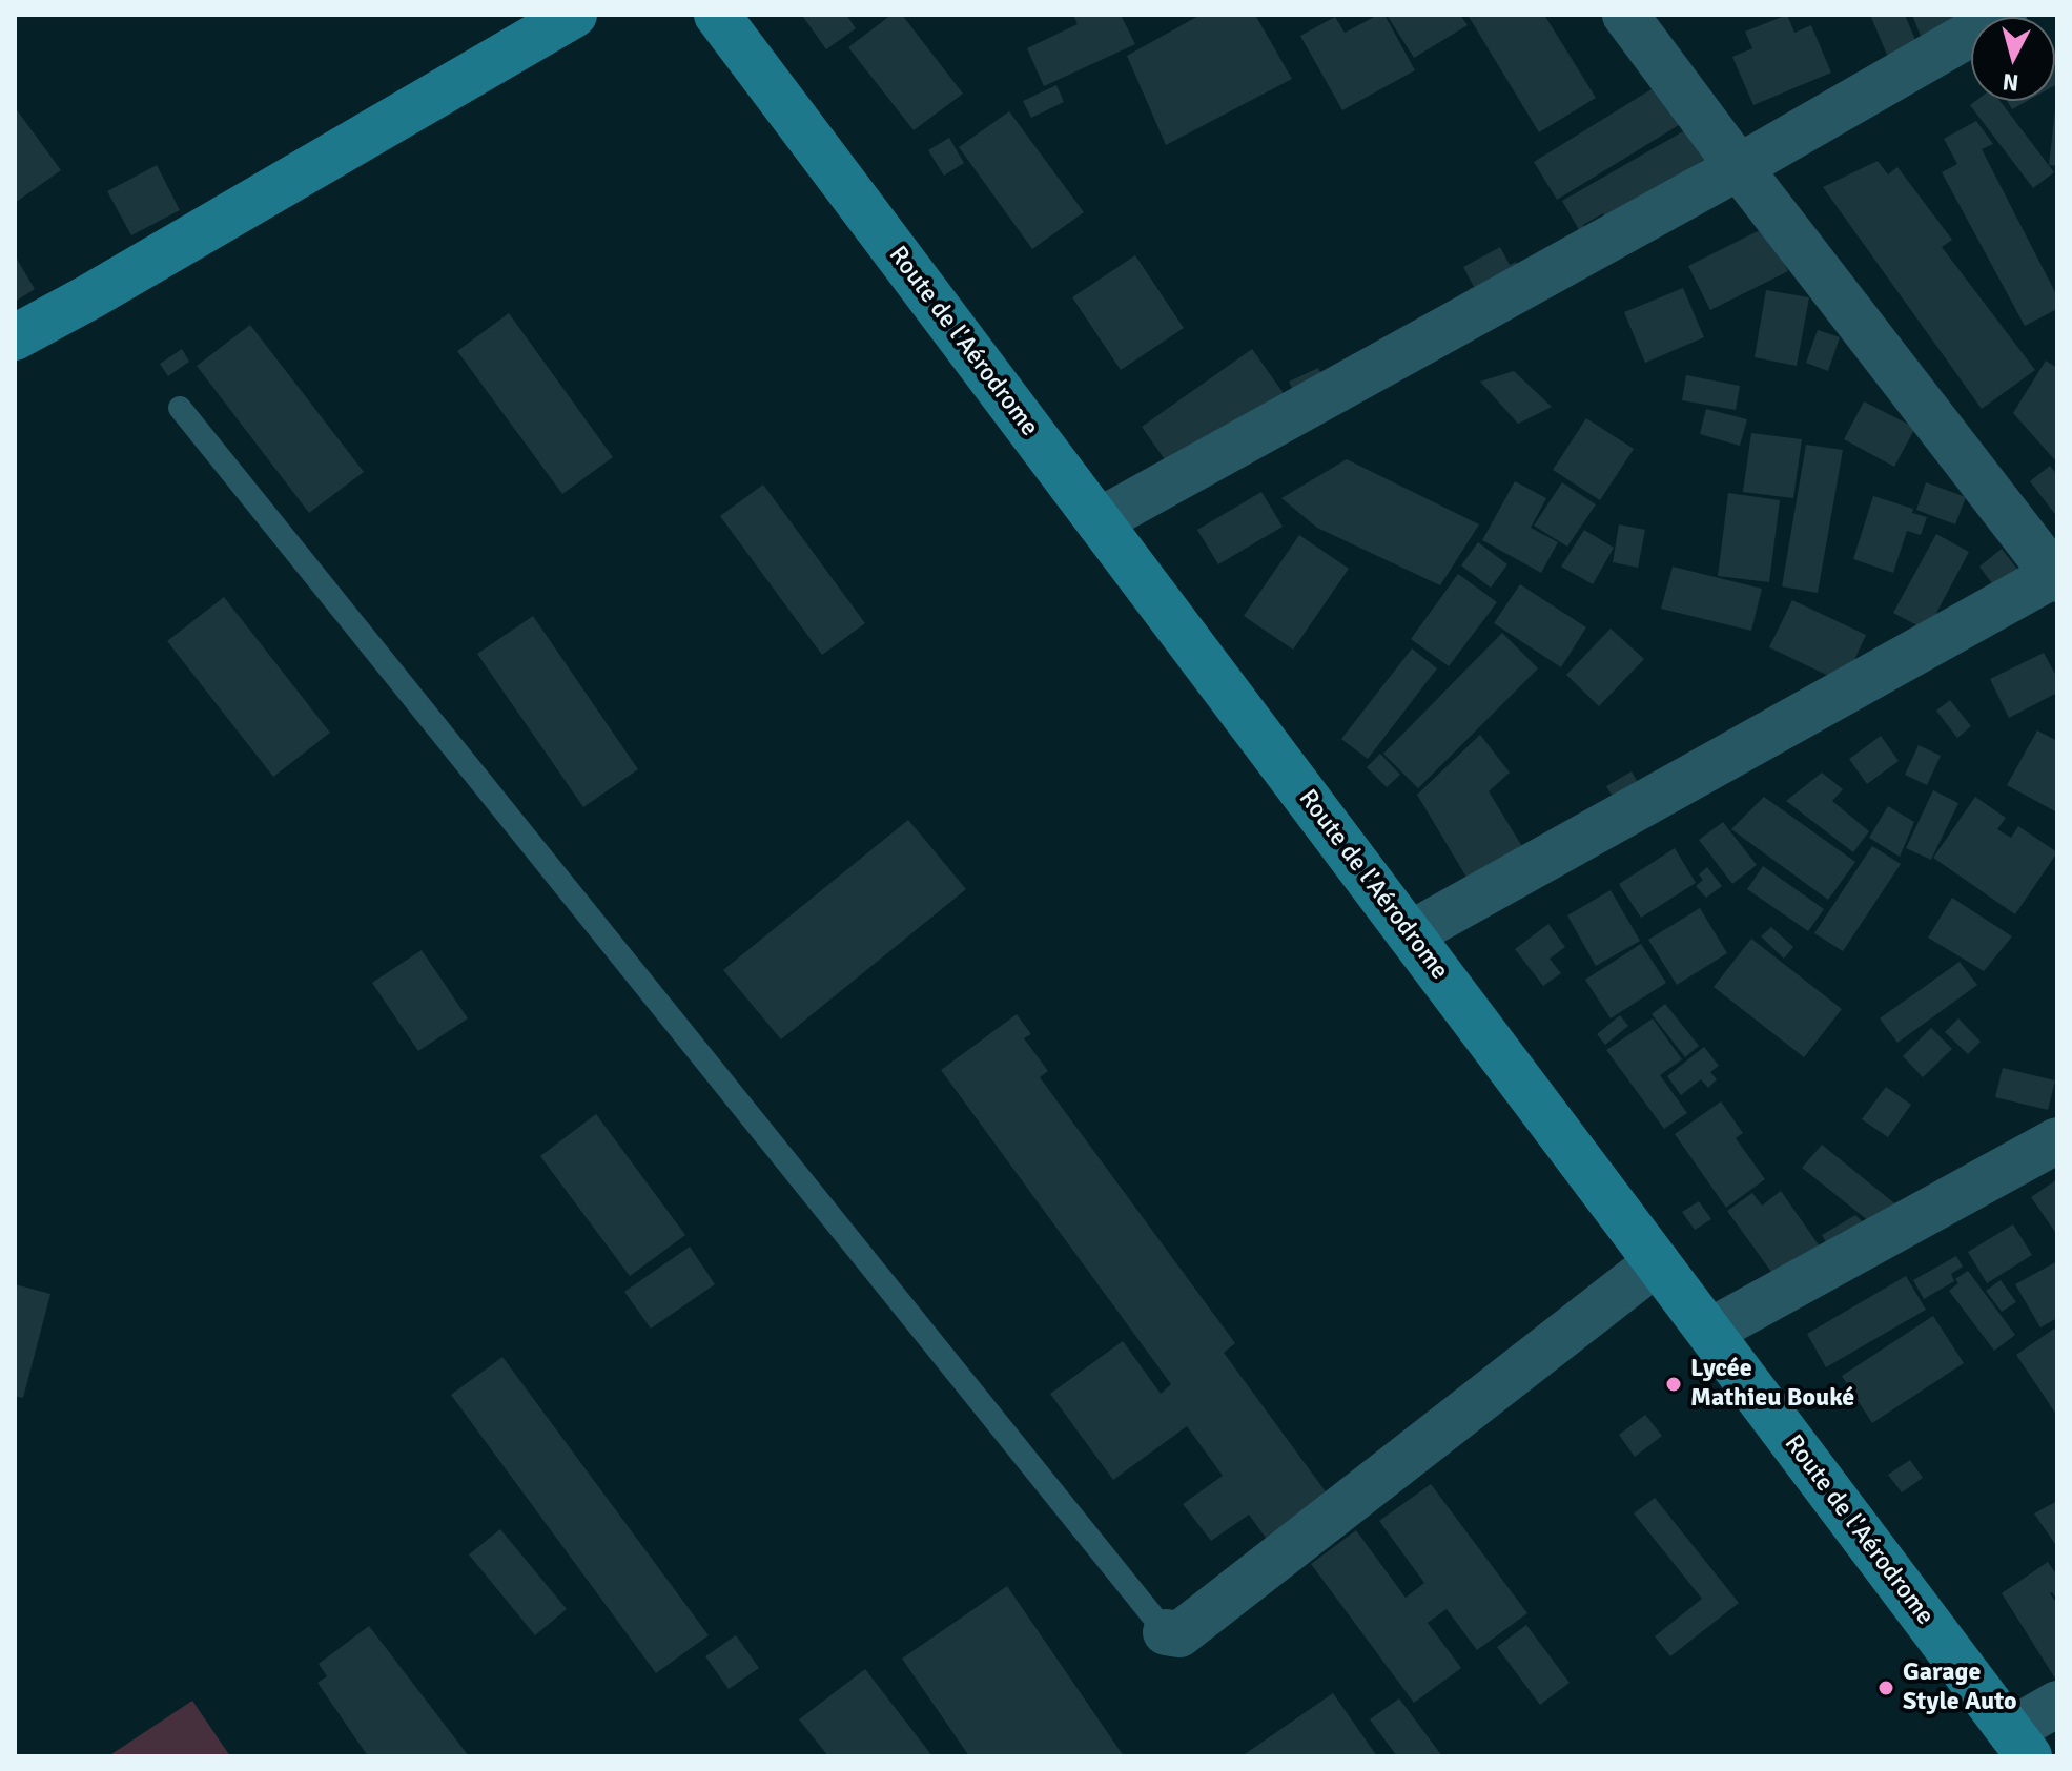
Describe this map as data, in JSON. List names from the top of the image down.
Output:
{
  "streets": {
    "street": ["Route de l'Aérodrome"]
  },
  "places": ["Lycée Mathieu Bouké", "Garage Style Auto"],
  "north": "bottom"
}
